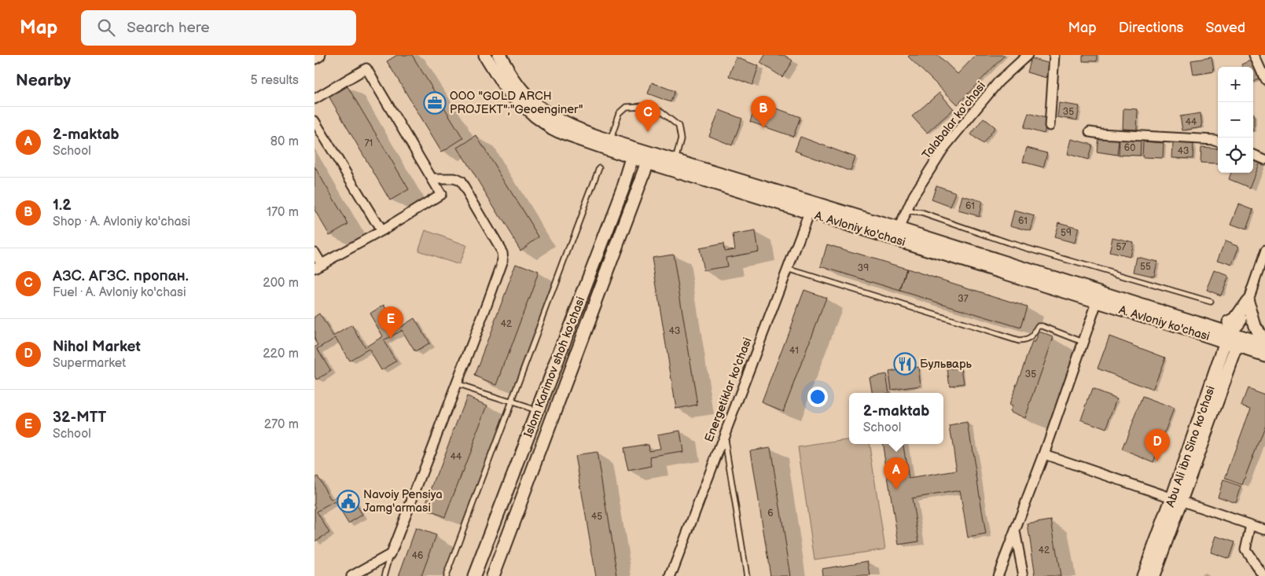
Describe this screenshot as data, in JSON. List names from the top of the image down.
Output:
{
  "streets": {
    "main road": ["A. Avloniy ko'chasi", "Islom Karimov shoh ko'chasi", "Abu Ali ibn Sino ko'chasi"],
    "street": ["Talabalar ko'chasi", "Energetiklar ko'chasi"]
  },
  "crossings": [
    ["Talabalar ko'chasi", "A. Avloniy ko'chasi"],
    ["A. Avloniy ko'chasi", "Islom Karimov shoh ko'chasi"],
    ["A. Avloniy ko'chasi", "Energetiklar ko'chasi"],
    ["A. Avloniy ko'chasi", "Abu Ali ibn Sino ko'chasi"]
  ],
  "places": {
    "office": ["ООО \"GOLD ARCH PROJEKT\";\"Geoenginer\""],
    "restaurant": ["Бульварь"],
    "public building": ["Navoiy Pensiya Jamg'armasi"]
  },
  "house_numbers": [
    "35",
    "44",
    "71",
    "60",
    "43",
    "61",
    "61",
    "59",
    "57",
    "55",
    "39",
    "37",
    "42",
    "43",
    "41",
    "35",
    "44",
    "6",
    "45",
    "42",
    "46"
  ],
  "page": {
    "header": "Map",
    "search": "Search here",
    "nav": ["Map", "Directions", "Saved"],
    "heading": ["Nearby", "5 results"],
    "map_buttons": ["+", "−"],
    "pins": [
      "B",
      "C",
      "E",
      "D",
      "A"
    ],
    "list": [
      {
        "mark": "A",
        "name": "2-maktab",
        "note": "School",
        "value": "80 m"
      },
      {
        "mark": "B",
        "name": "1.2",
        "note": "Shop · A. Avloniy ko'chasi",
        "value": "170 m"
      },
      {
        "mark": "C",
        "name": "АЗС. АГЗС. пропан.",
        "note": "Fuel · A. Avloniy ko'chasi",
        "value": "200 m"
      },
      {
        "mark": "D",
        "name": "Nihol Market",
        "note": "Supermarket",
        "value": "220 m"
      },
      {
        "mark": "E",
        "name": "32-MTT",
        "note": "School",
        "value": "270 m"
      }
    ],
    "popup": ["2-maktab", "School"]
  }
}
